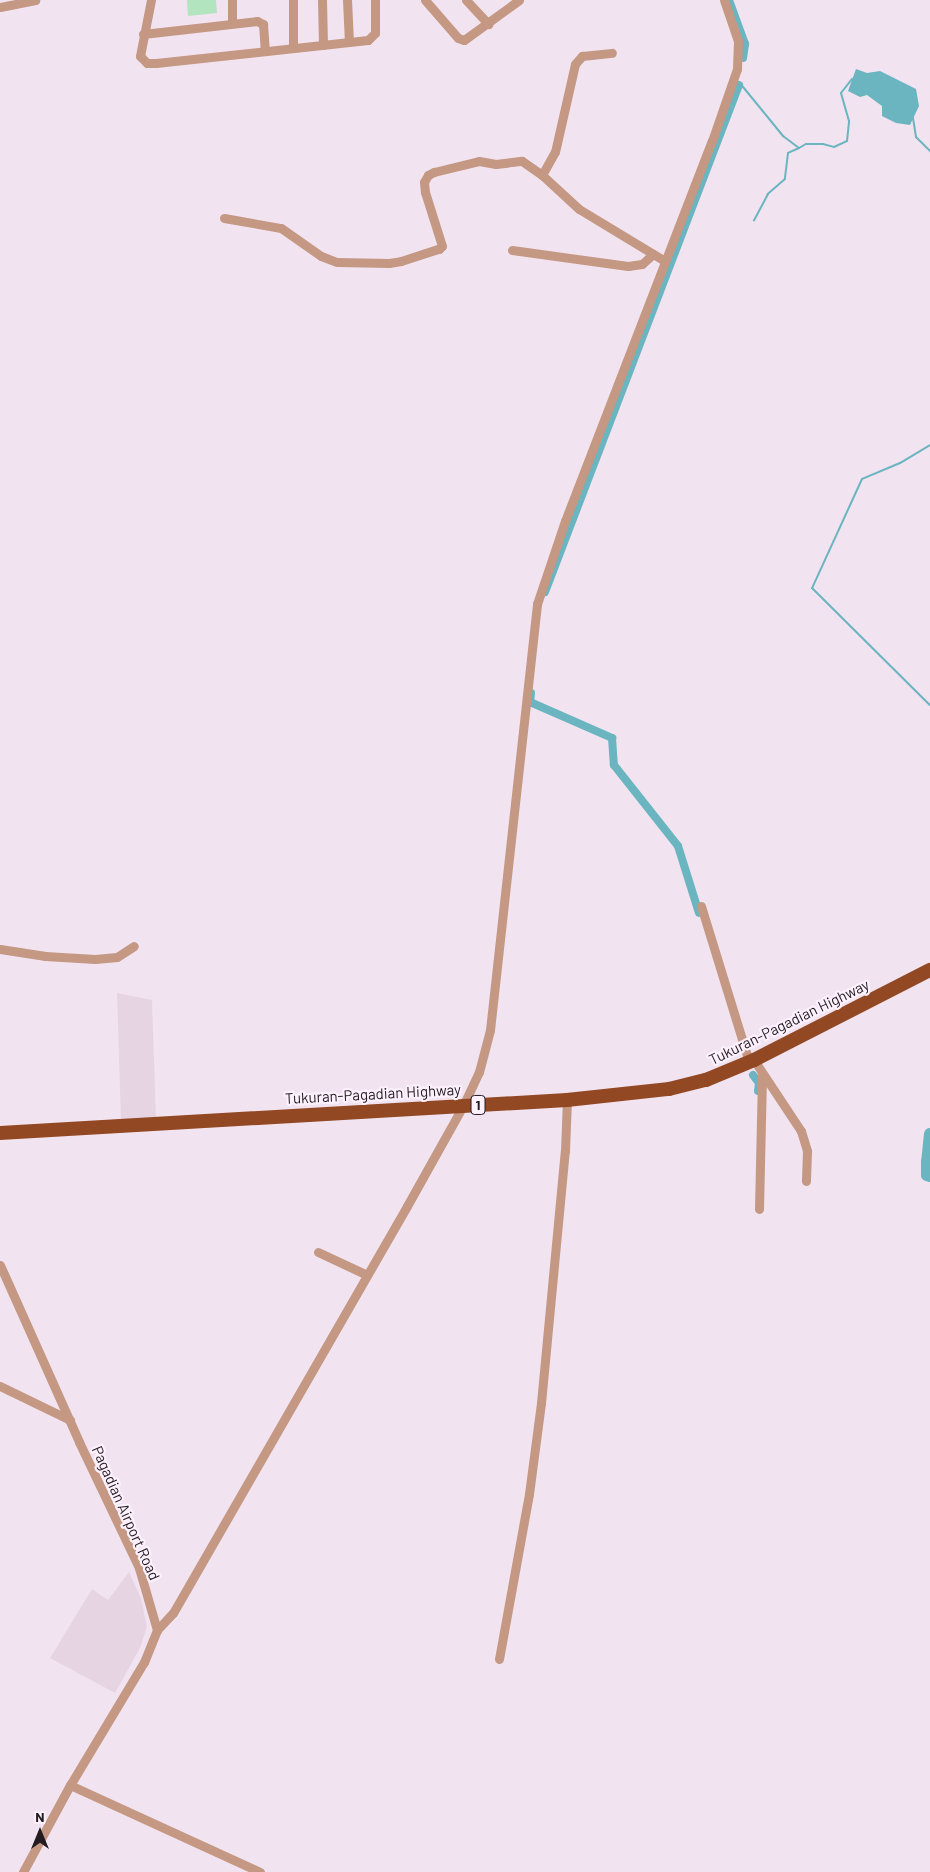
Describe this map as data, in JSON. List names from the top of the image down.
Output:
{
  "streets": {
    "highway": ["Tukuran-Pagadian Highway", "1"],
    "street": ["Pagadian Airport Road"]
  },
  "north": "top"
}
